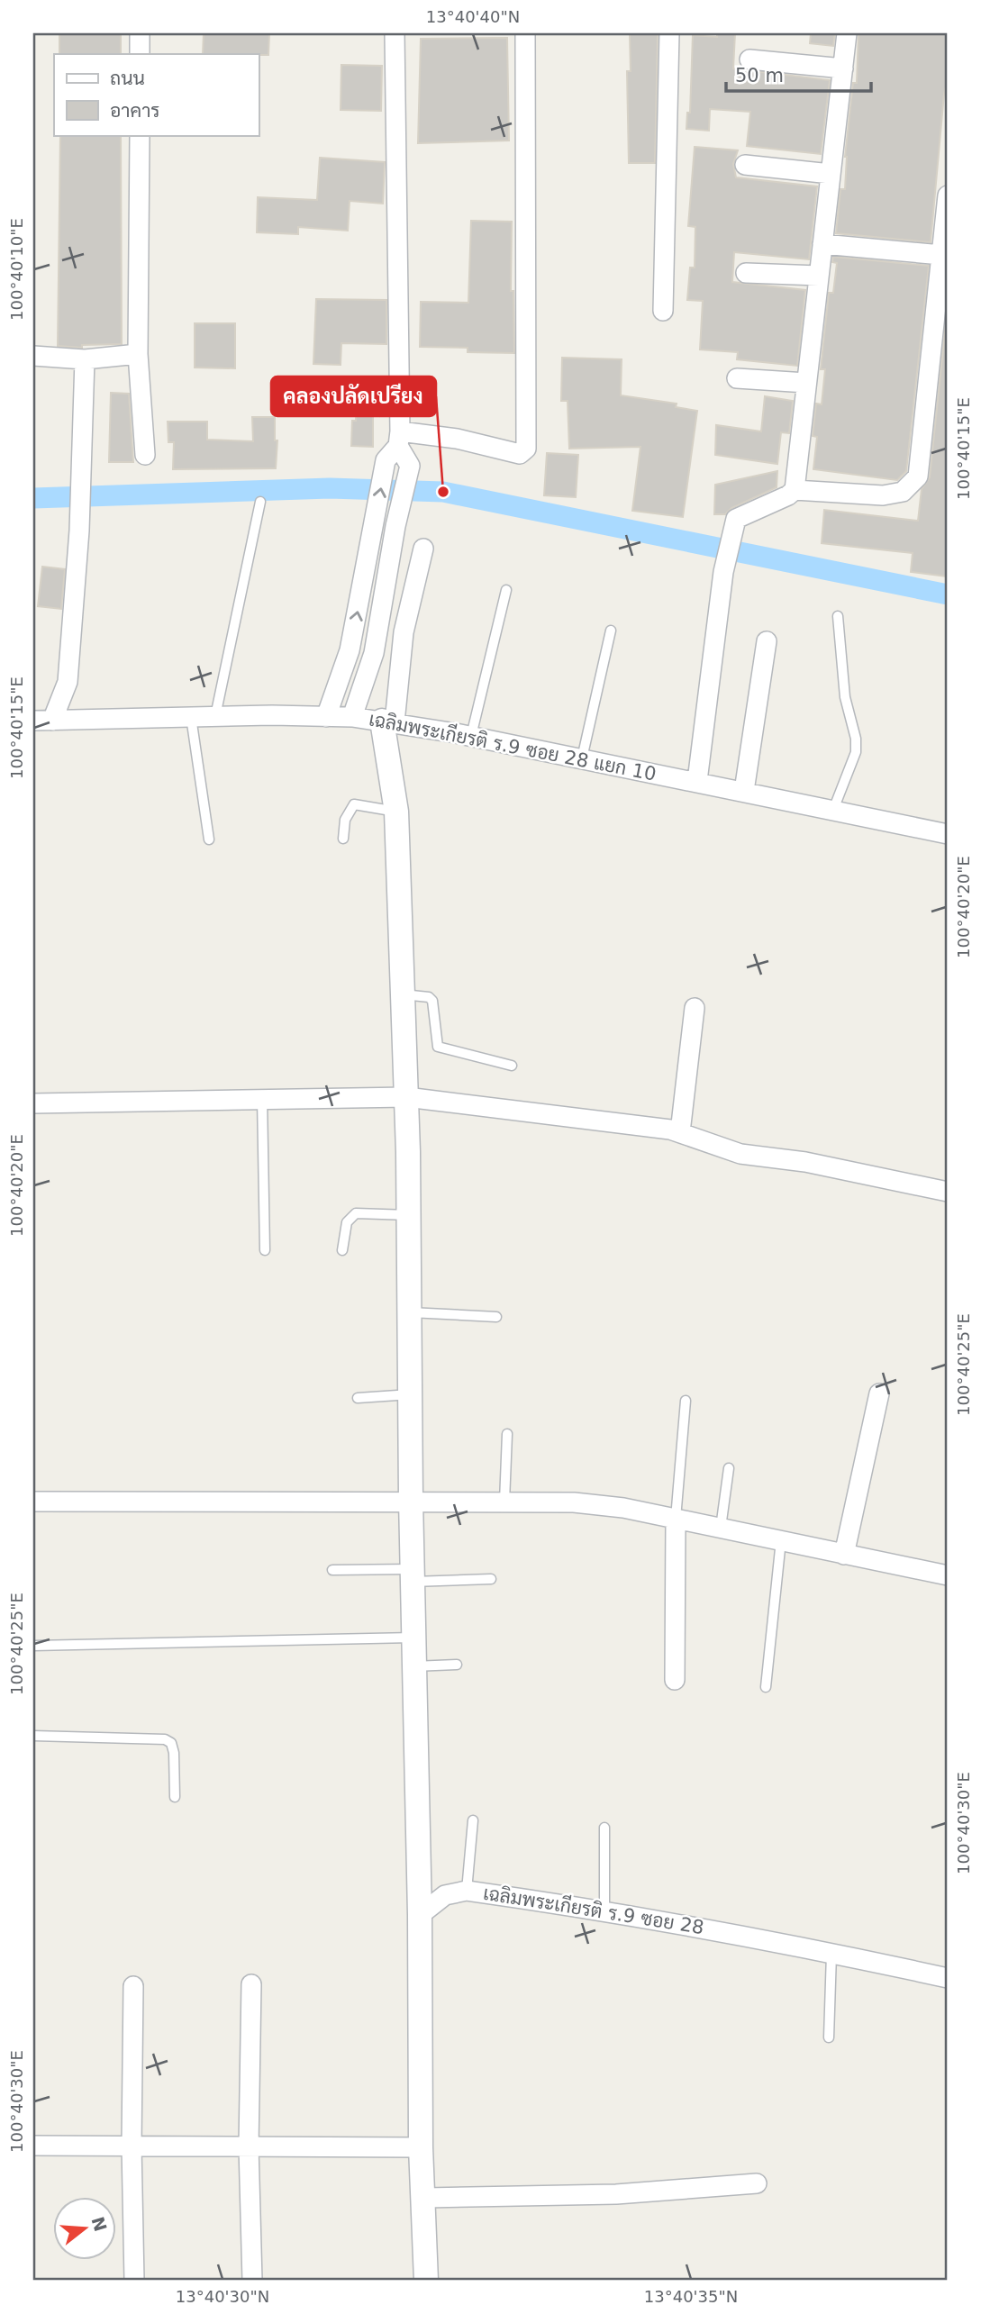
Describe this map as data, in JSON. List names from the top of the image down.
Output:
{
  "streets": {
    "street": ["เฉลิมพระเกียรติ ร.9 ซอย 28 แยก 10", "เฉลิมพระเกียรติ ร.9 ซอย 28"]
  },
  "places": ["คลองปลัดเปรียง"],
  "legend": ["ถนน", "อาคาร"],
  "scale_bar": "50 m",
  "north": "right",
  "coordinates": [
    "13°40'40\"N",
    "100°40'10\"E",
    "100°40'15\"E",
    "100°40'20\"E",
    "100°40'25\"E",
    "100°40'30\"E",
    "13°40'30\"N",
    "13°40'35\"N"
  ]
}
